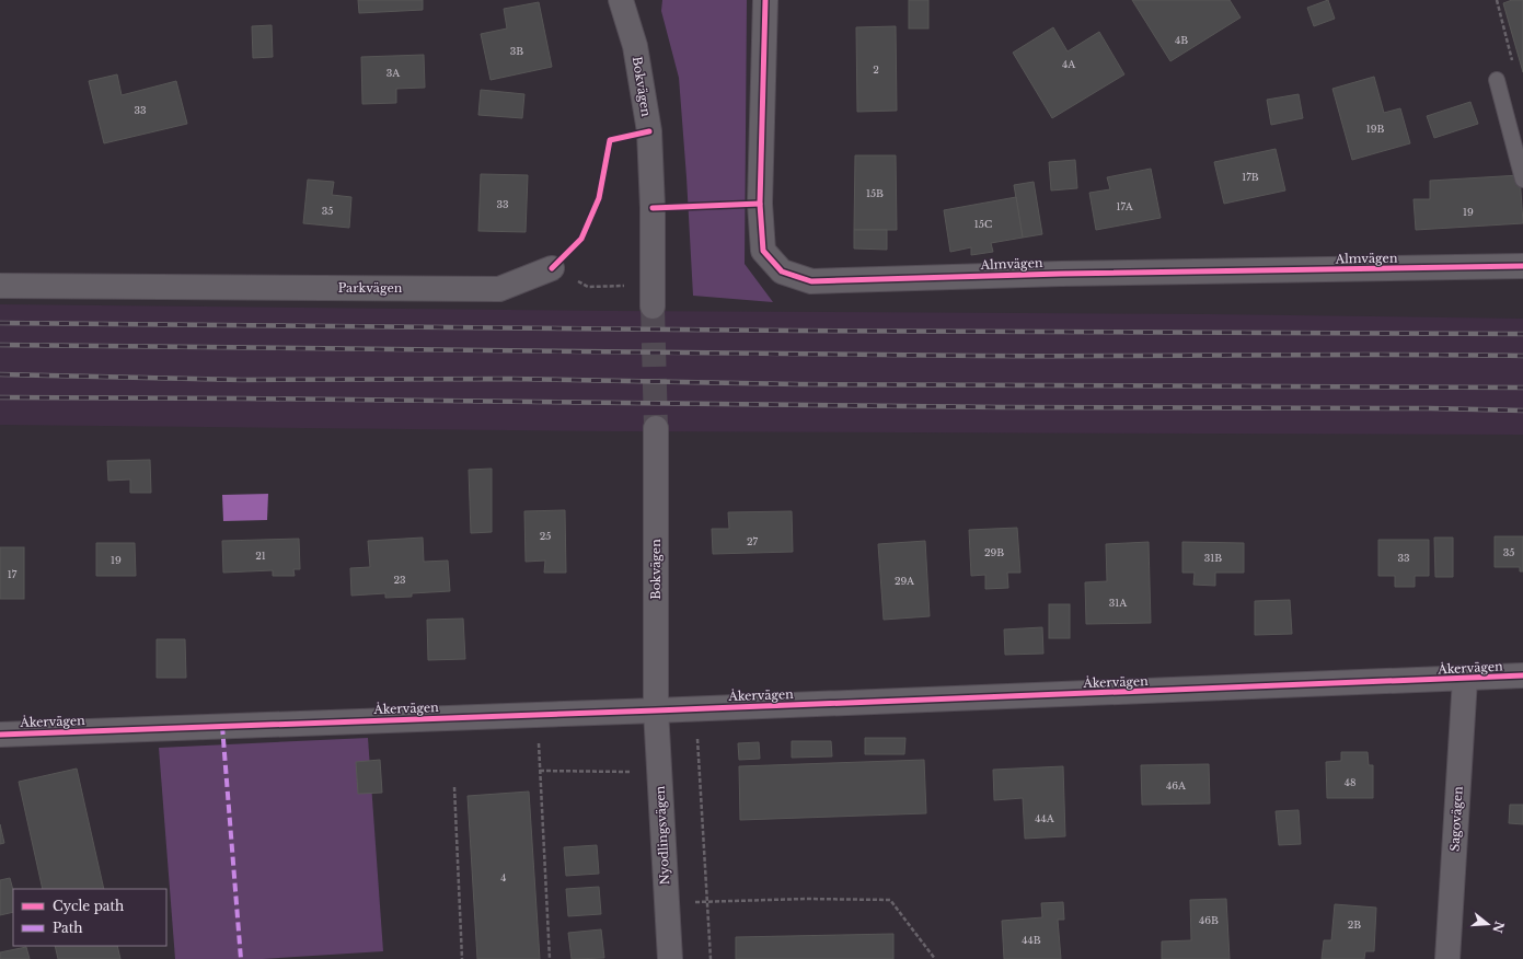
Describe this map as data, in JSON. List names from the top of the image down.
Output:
{
  "streets": {
    "street": [
      "Bokvägen",
      "Almvägen",
      "Parkvägen",
      "Åkervägen",
      "Sagovägen",
      "Nyodlingsvägen"
    ]
  },
  "crossings": [
    ["Bokvägen", "Åkervägen"],
    ["Bokvägen", "Nyodlingsvägen"],
    ["Åkervägen", "Sagovägen"],
    ["Åkervägen", "Nyodlingsvägen"]
  ],
  "house_numbers": [
    "4B",
    "3B",
    "4A",
    "2",
    "3A",
    "33",
    "19B",
    "17B",
    "15B",
    "33",
    "17A",
    "35",
    "19",
    "15C",
    "25",
    "27",
    "29B",
    "35",
    "21",
    "31B",
    "33",
    "19",
    "17",
    "23",
    "29A",
    "31A",
    "48",
    "46A",
    "44A",
    "4",
    "46B",
    "2B",
    "44B"
  ],
  "legend": ["Cycle path", "Path"],
  "north": "right"
}
